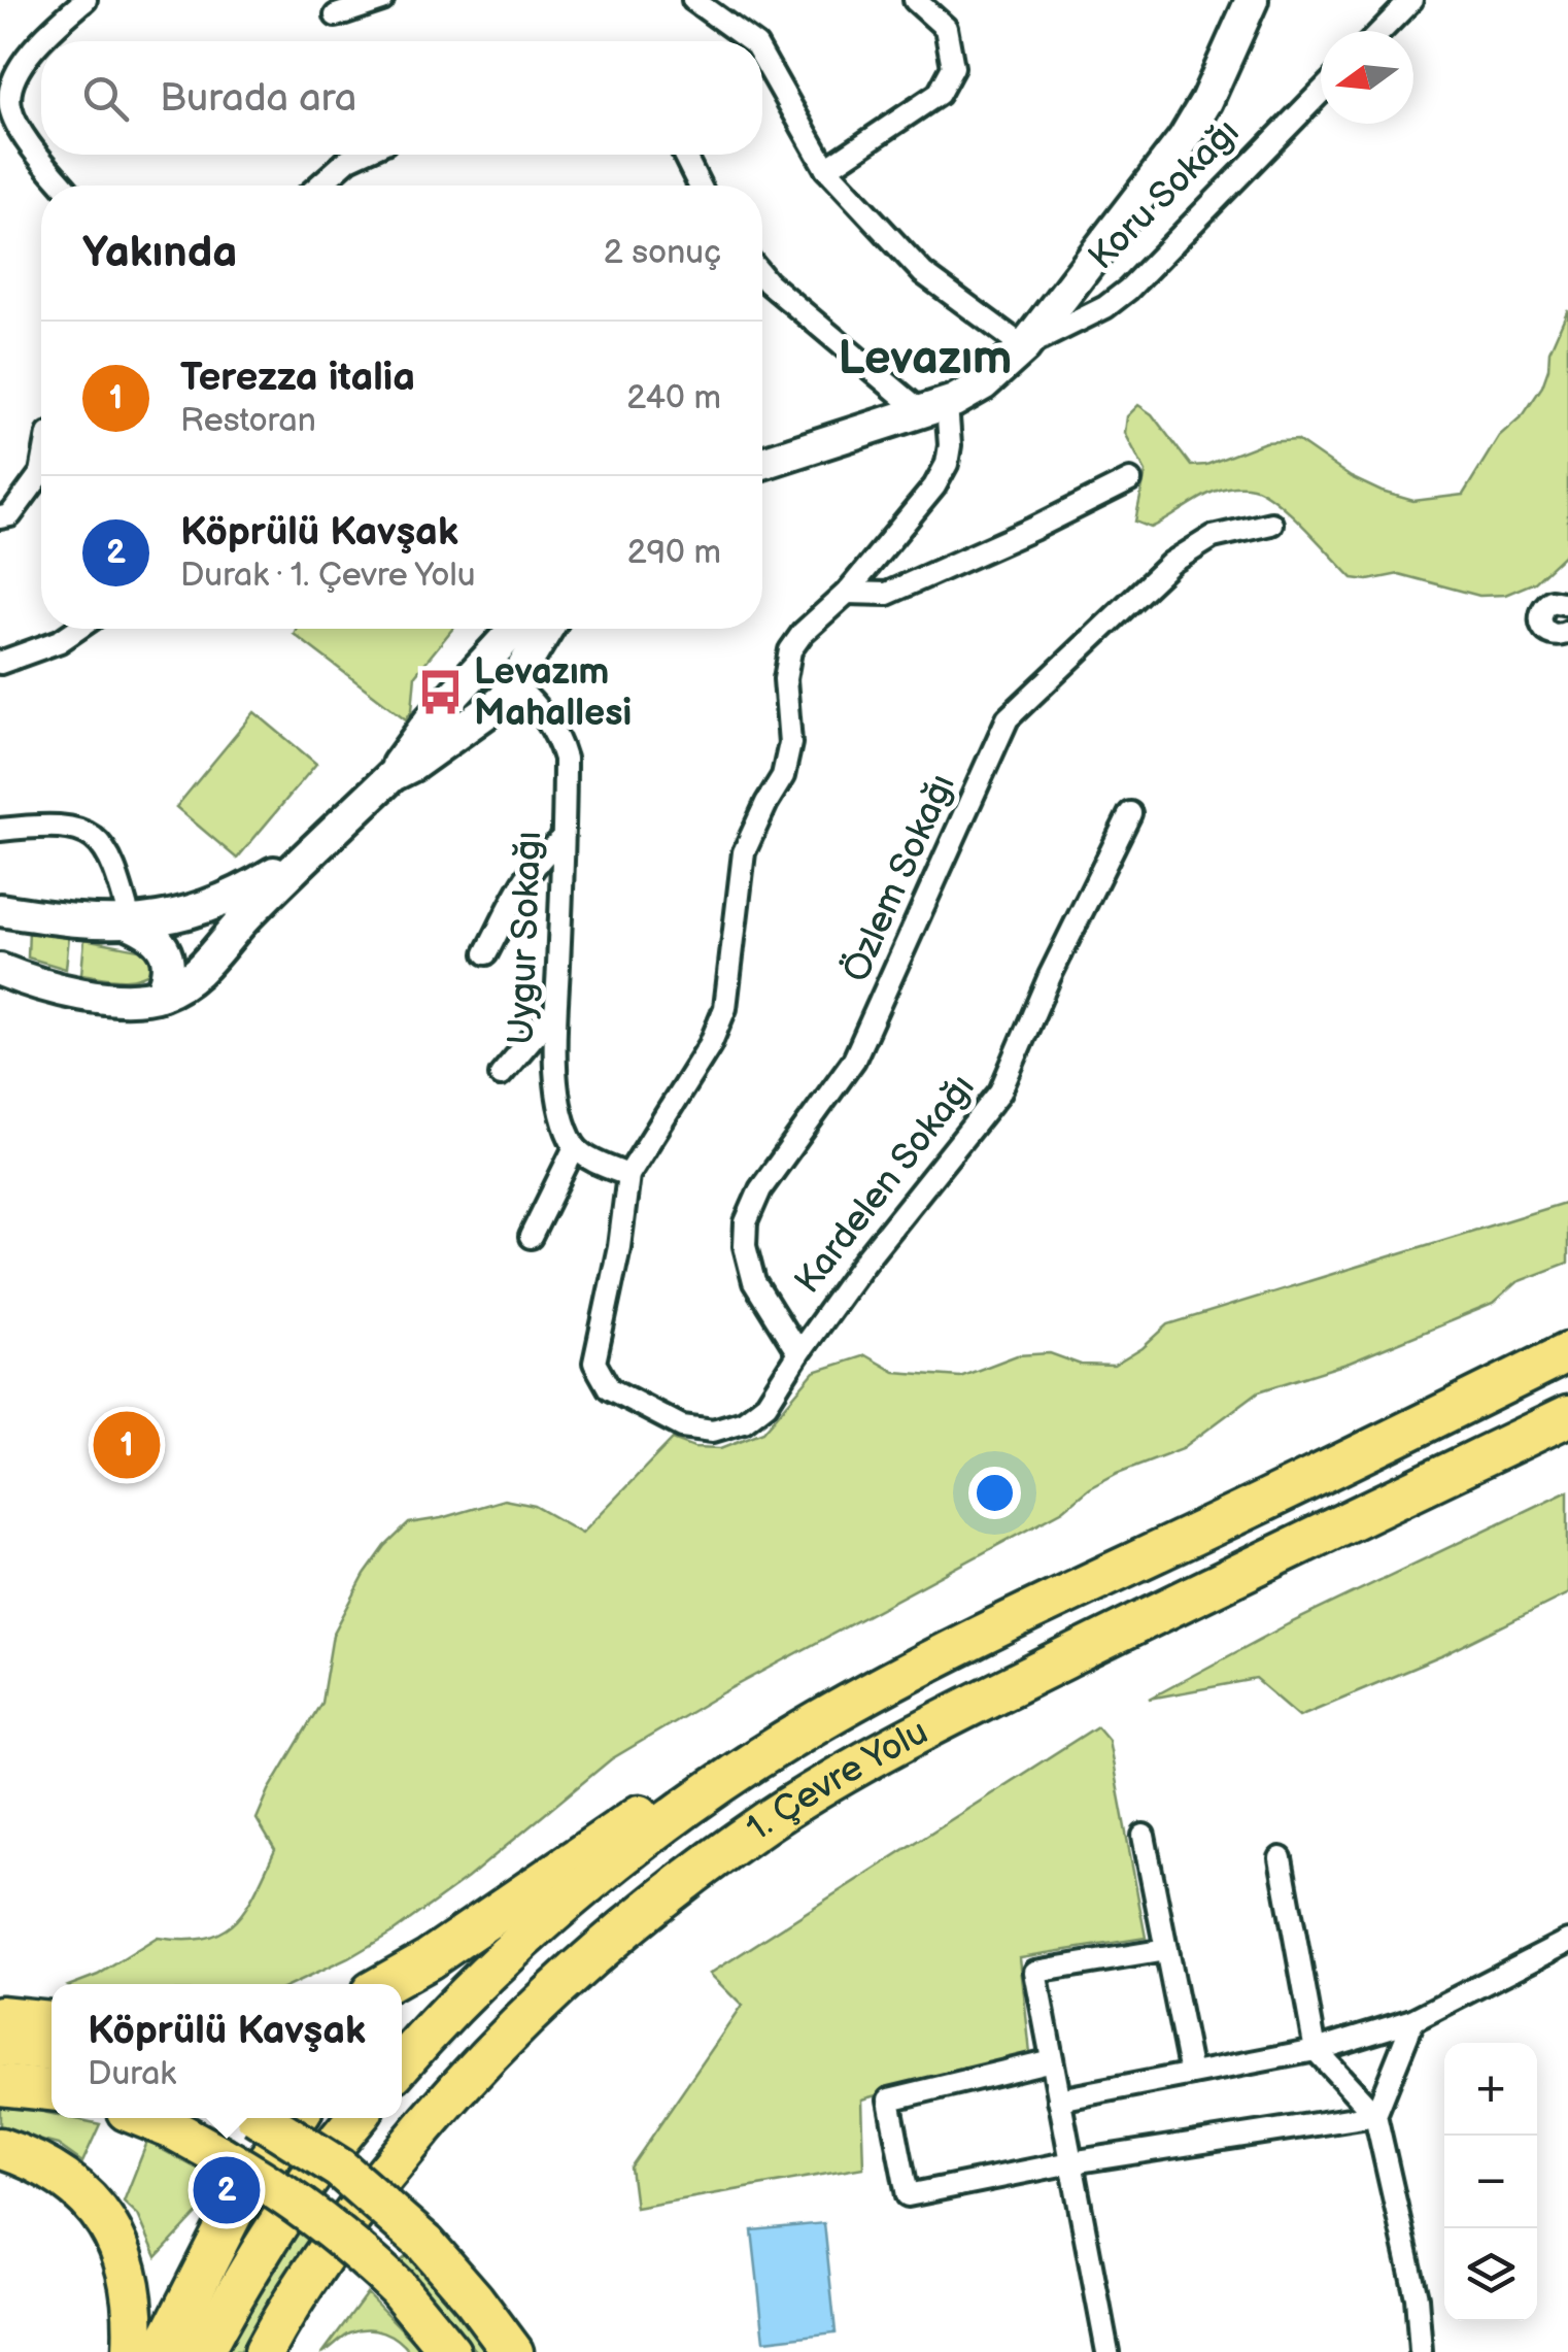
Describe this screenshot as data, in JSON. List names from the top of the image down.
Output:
{
  "streets": {
    "highway": ["1. Çevre Yolu"],
    "street": [
      "Koru Sokağı",
      "Özlem Sokağı",
      "Uygur Sokağı",
      "Kardelen Sokağı"
    ]
  },
  "crossings": [
    ["Özlem Sokağı", "Kardelen Sokağı"]
  ],
  "districts": ["Levazım"],
  "places": {
    "bus stop": ["Levazım Mahallesi"]
  },
  "north": "left",
  "page": {
    "search": "Burada ara",
    "heading": ["Yakında", "2 sonuç"],
    "list": [
      {
        "mark": "1",
        "name": "Terezza italia",
        "note": "Restoran",
        "value": "240 m"
      },
      {
        "mark": "2",
        "name": "Köprülü Kavşak",
        "note": "Durak · 1. Çevre Yolu",
        "value": "290 m"
      }
    ],
    "pins": ["1", "2"],
    "popup": ["Köprülü Kavşak", "Durak"],
    "map_buttons": ["+", "−"]
  }
}
